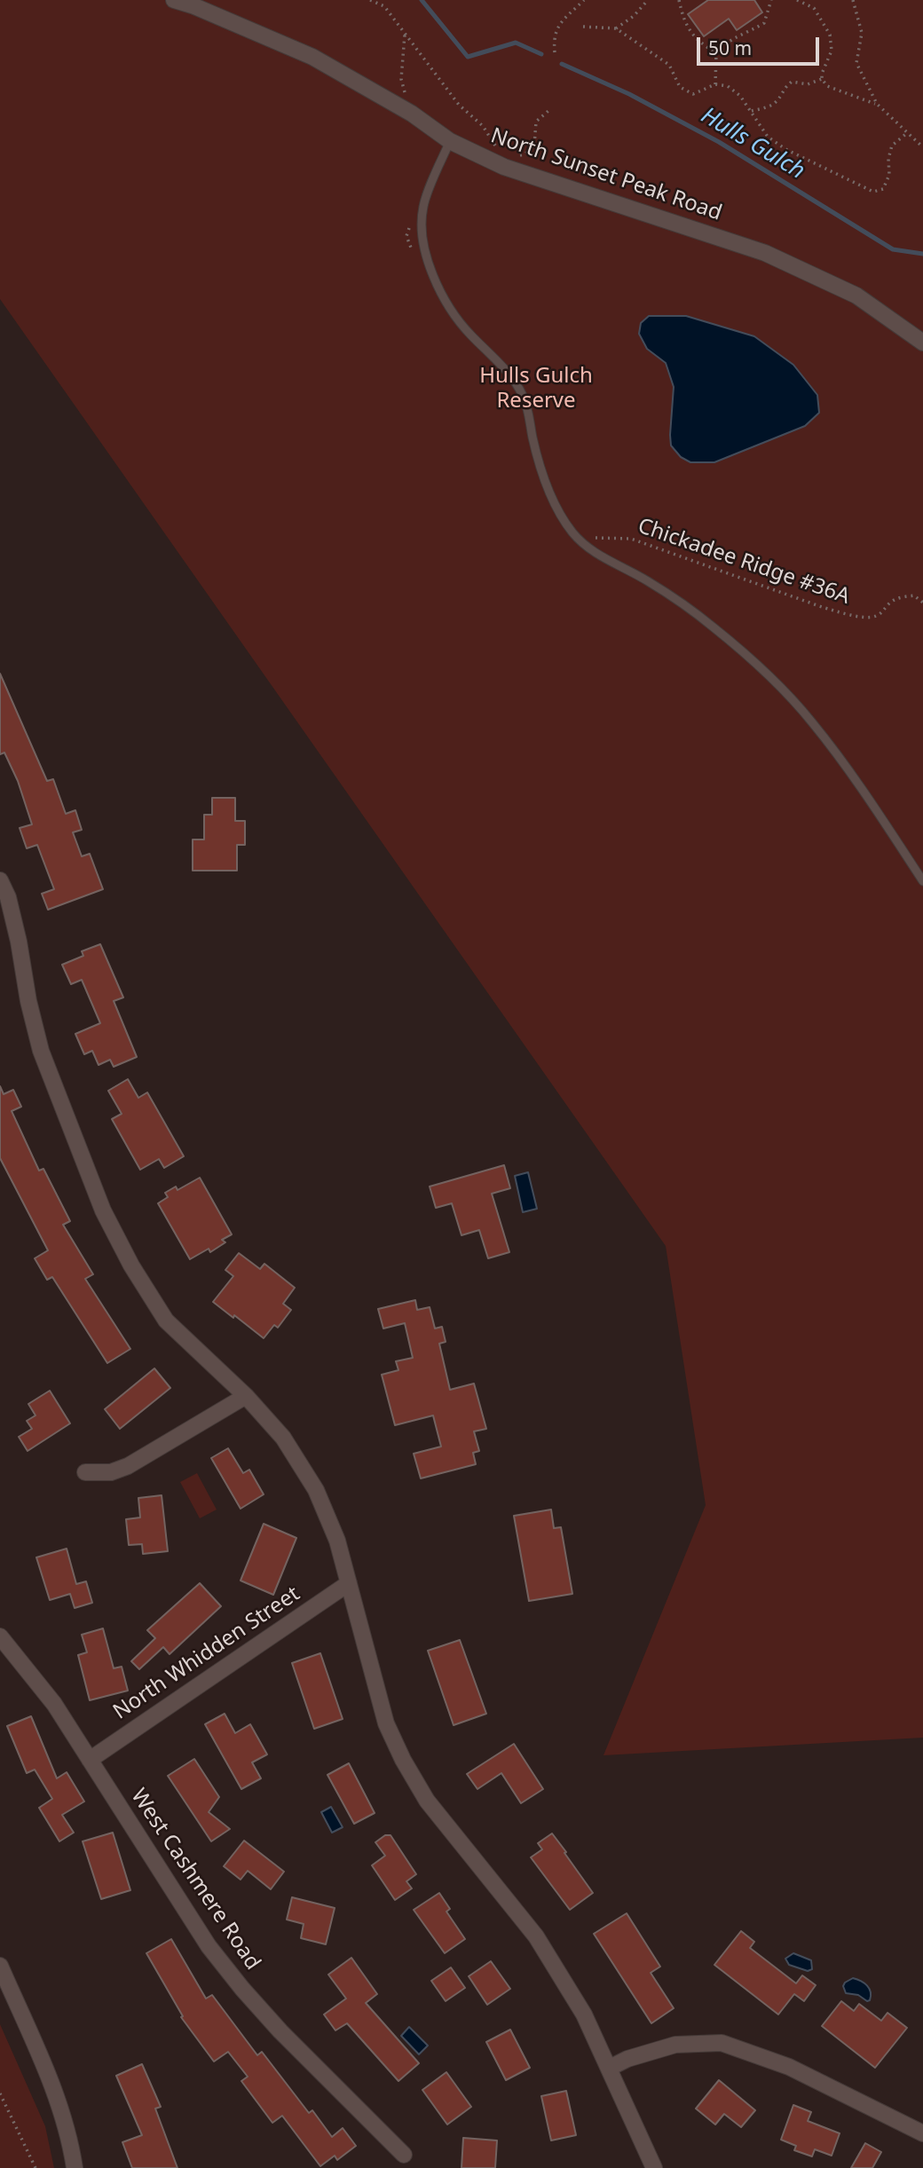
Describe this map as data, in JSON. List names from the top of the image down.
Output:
{
  "streets": {
    "street": ["North Sunset Peak Road", "North Whidden Street", "West Cashmere Road"],
    "path": ["Chickadee Ridge #36A"]
  },
  "crossings": [
    ["North Whidden Street", "West Cashmere Road"]
  ],
  "water": ["Hulls Gulch"],
  "parks": ["Hulls Gulch Reserve"],
  "scale_bar": "50 m"
}
